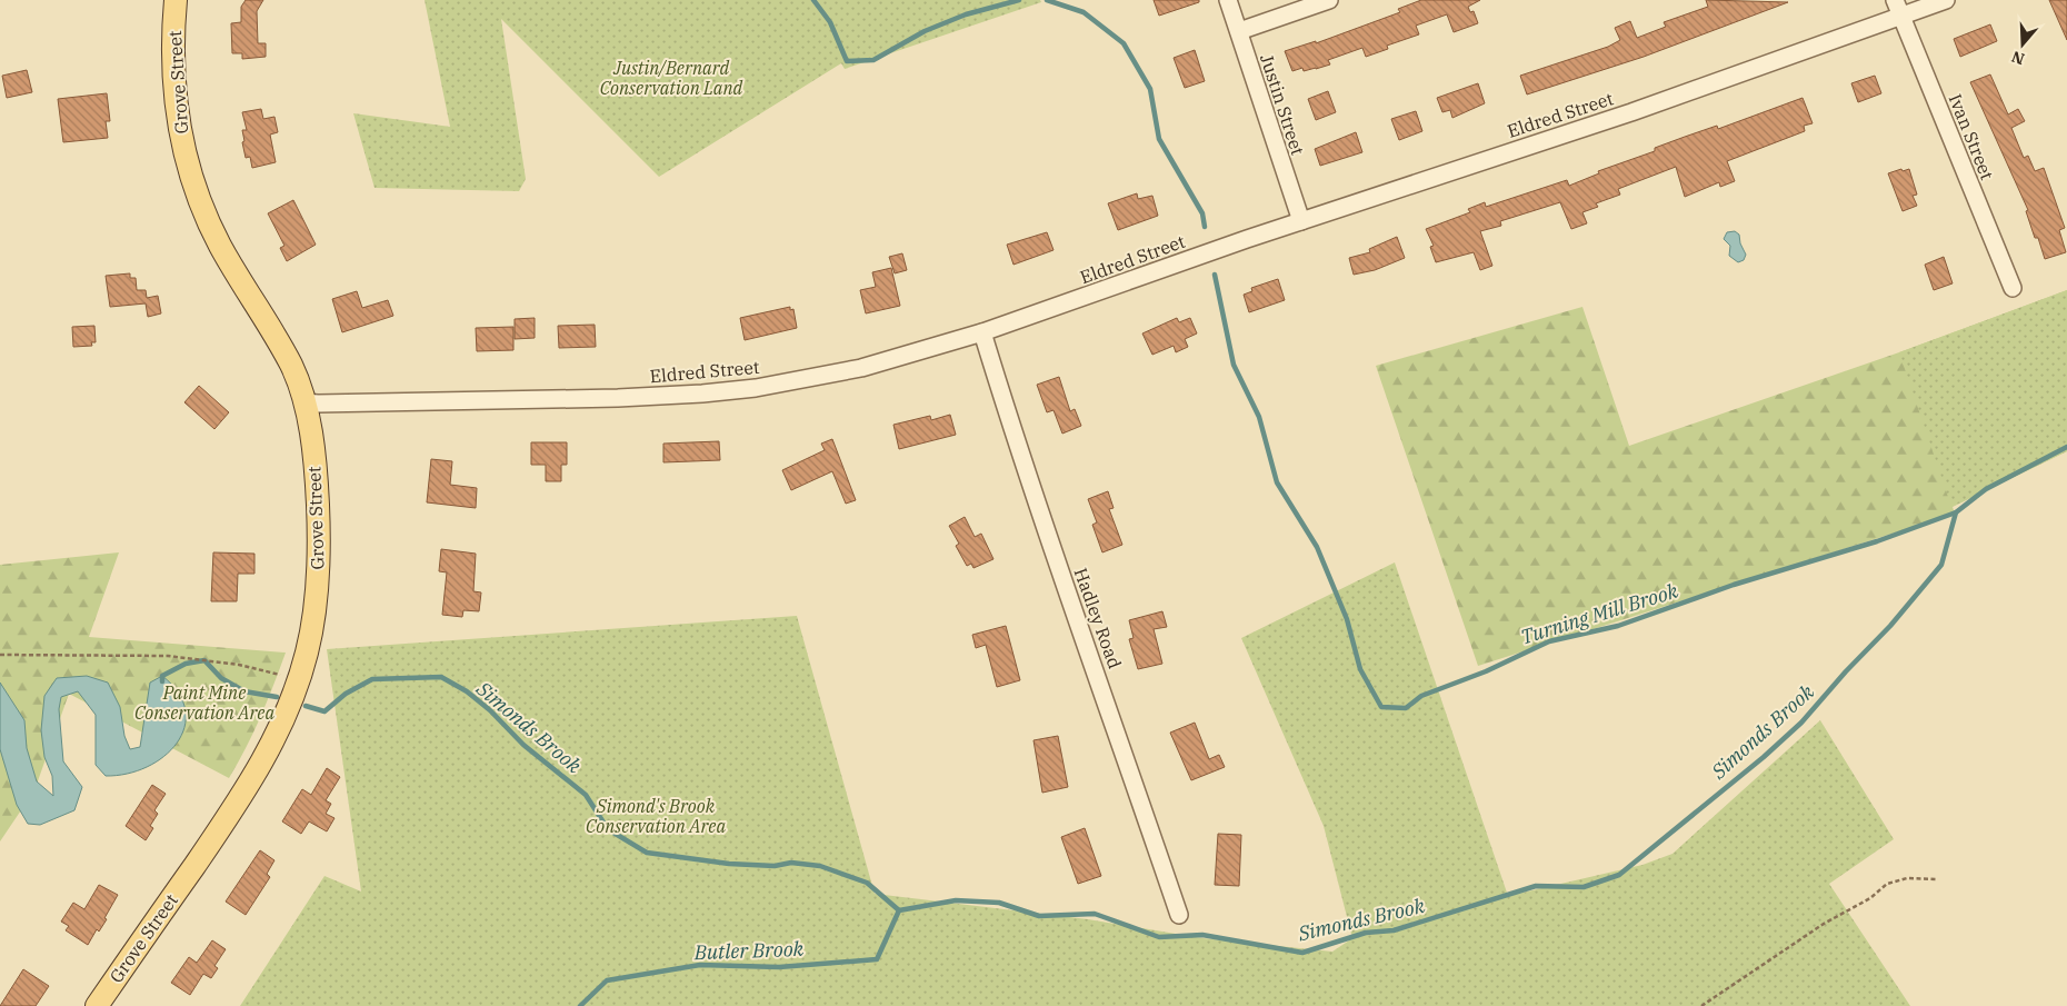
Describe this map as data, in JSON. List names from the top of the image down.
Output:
{
  "streets": {
    "main road": ["Grove Street"],
    "street": [
      "Justin Street",
      "Eldred Street",
      "Ivan Street",
      "Hadley Road"
    ]
  },
  "crossings": [
    ["Grove Street", "Eldred Street"],
    ["Justin Street", "Eldred Street"],
    ["Eldred Street", "Ivan Street"],
    ["Eldred Street", "Hadley Road"]
  ],
  "water": ["Turning Mill Brook", "Simonds Brook", "Butler Brook"],
  "parks": ["Justin/Bernard Conservation Land", "Paint Mine Conservation Area", "Simond's Brook Conservation Area"],
  "north": "bottom"
}
